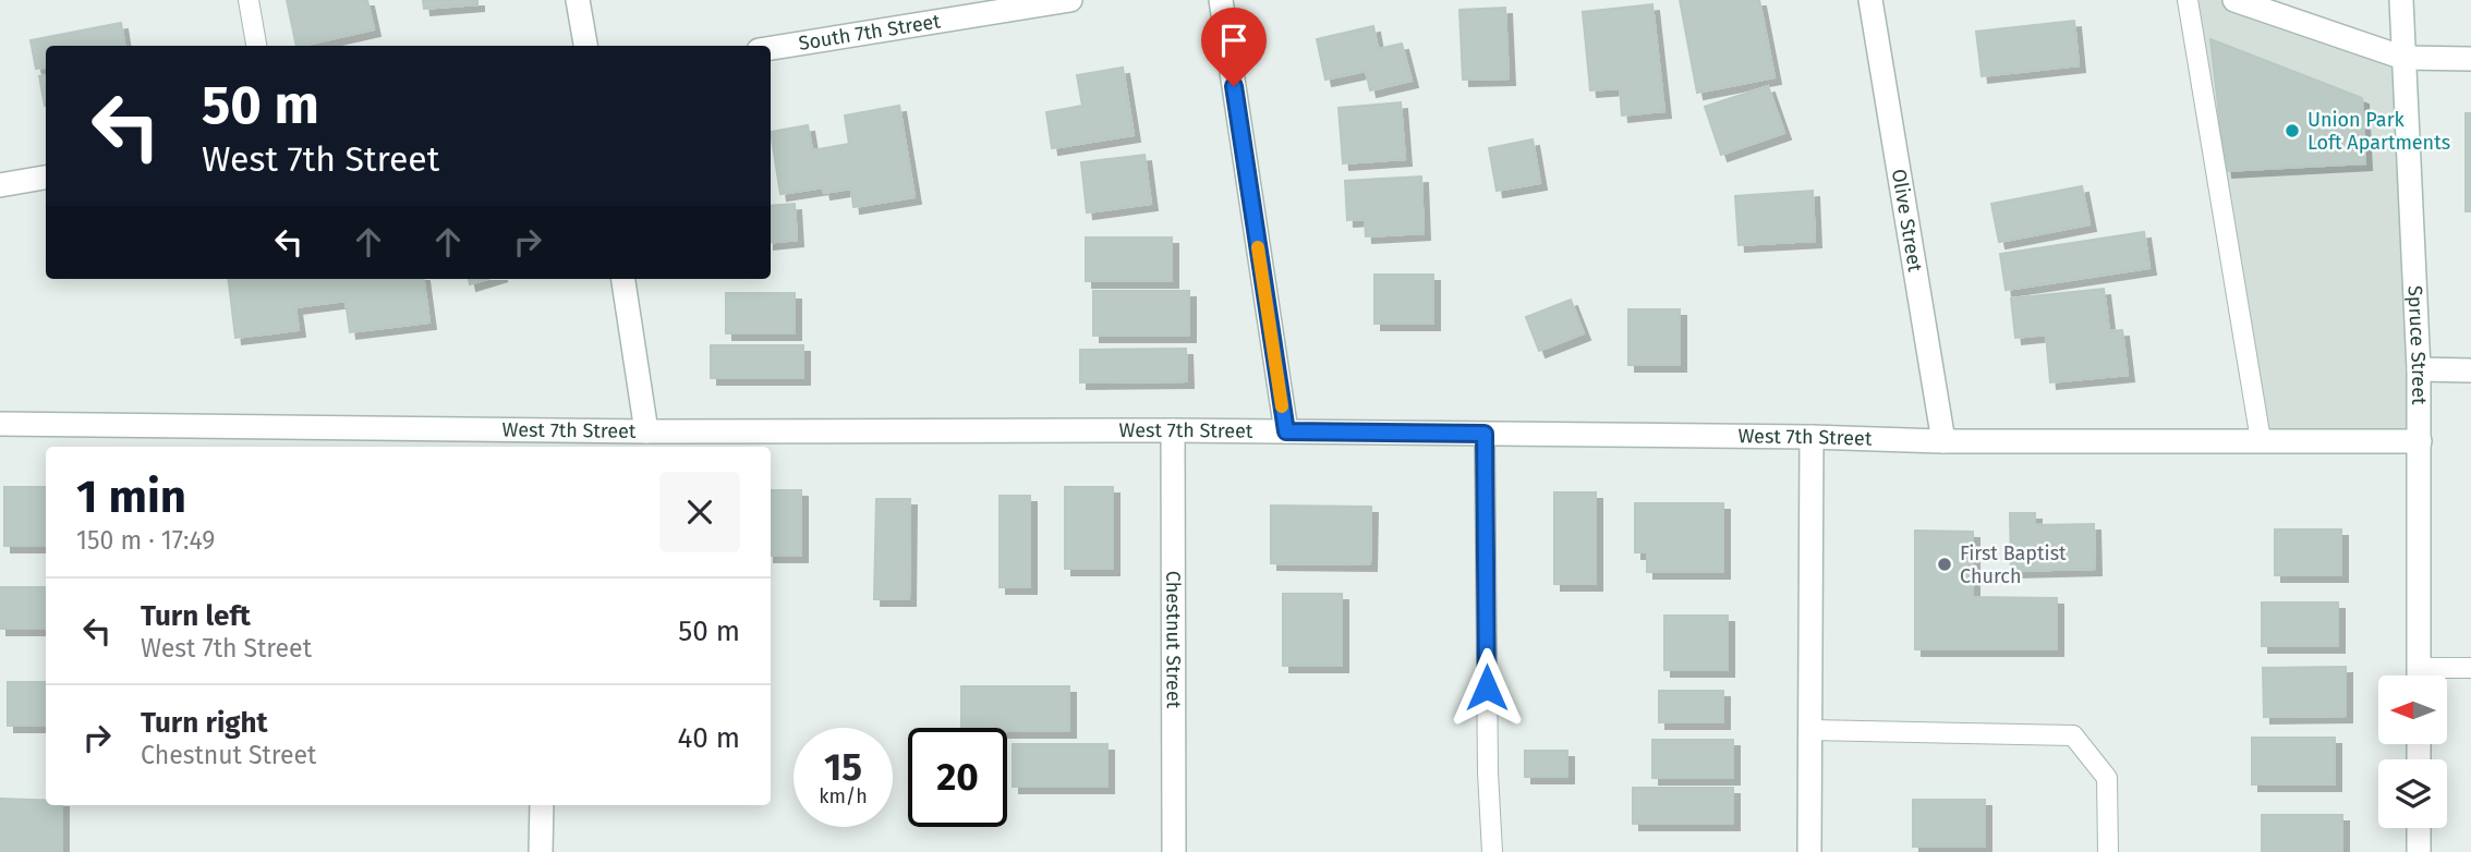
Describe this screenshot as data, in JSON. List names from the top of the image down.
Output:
{
  "streets": {
    "street": [
      "South 7th Street",
      "Olive Street",
      "Spruce Street",
      "West 7th Street",
      "Chestnut Street"
    ]
  },
  "crossings": [
    ["Olive Street", "West 7th Street"],
    ["Spruce Street", "West 7th Street"],
    ["West 7th Street", "Chestnut Street"]
  ],
  "places": ["Union Park Loft Apartments", "First Baptist Church"],
  "north": "left",
  "page": {
    "turn": ["50 m", "West 7th Street"],
    "heading": ["1 min", "150 m · 17:49"],
    "list": [
      {
        "name": "Turn left",
        "note": "West 7th Street",
        "value": "50 m"
      },
      {
        "name": "Turn right",
        "note": "Chestnut Street",
        "value": "40 m"
      }
    ],
    "speed": "15 km/h",
    "limit": "20"
  }
}
